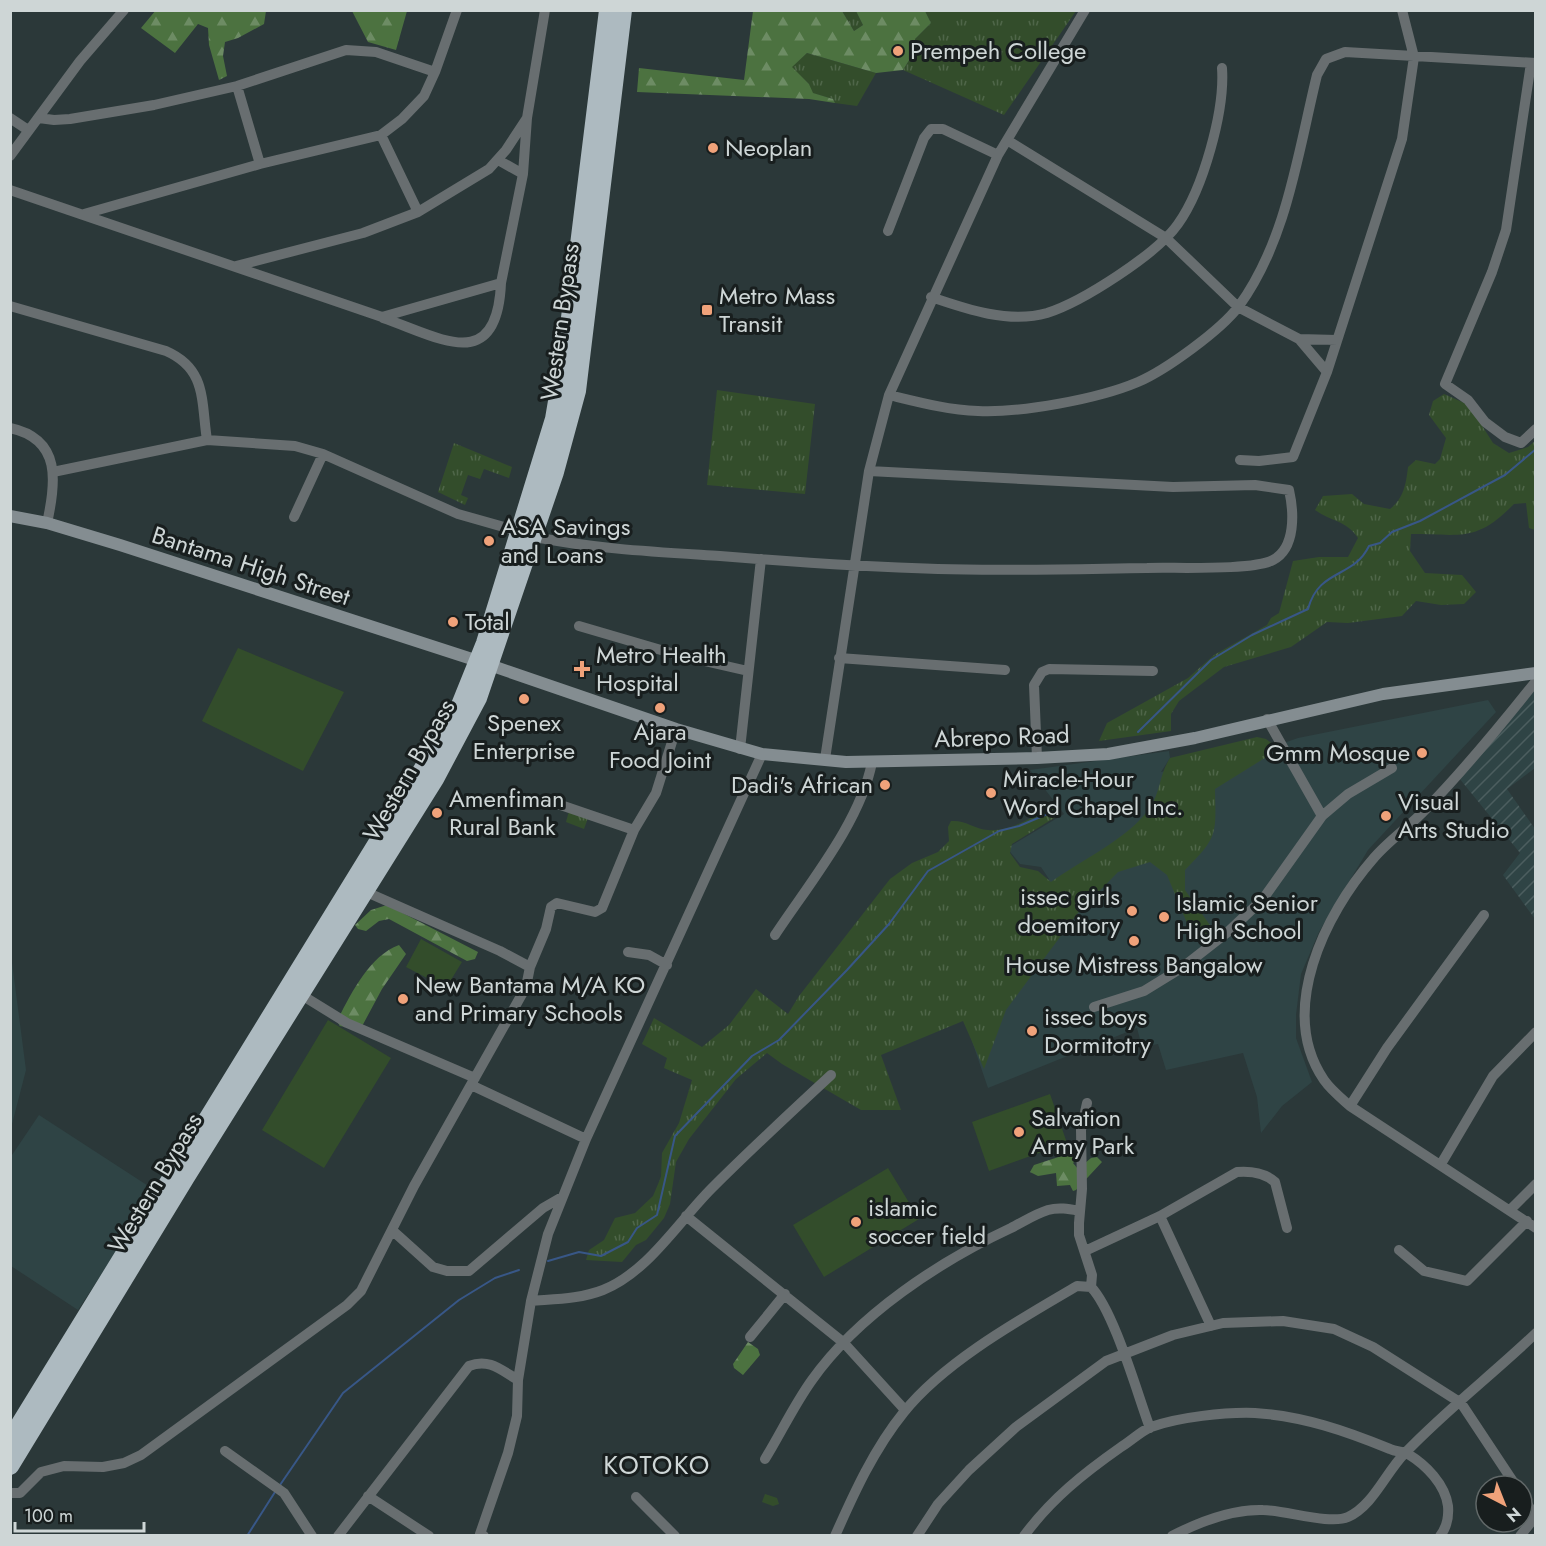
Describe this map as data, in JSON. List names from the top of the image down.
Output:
{
  "streets": {
    "highway": ["Western Bypass"],
    "main road": ["Bantama High Street", "Abrepo Road"]
  },
  "crossings": [
    ["Western Bypass", "Bantama High Street"],
    ["Western Bypass", "Abrepo Road"],
    ["Bantama High Street", "Abrepo Road"]
  ],
  "districts": ["KOTOKO"],
  "places": {
    "other": [
      "Prempeh College",
      "Neoplan",
      "ASA Savings and Loans",
      "Total",
      "Spenex Enterprise",
      "Ajara Food Joint",
      "Gmm Mosque",
      "Dadi's African",
      "Miracle-Hour Word Chapel Inc.",
      "Amenfiman Rural Bank",
      "Visual Arts Studio",
      "issec girls doemitory",
      "Islamic Senior High School",
      "House Mistress Bangalow",
      "New Bantama M/A KO and Primary Schools",
      "issec boys Dormitotry",
      "Salvation Army Park",
      "islamic soccer field"
    ],
    "transit": ["Metro Mass Transit"],
    "health": ["Metro Health Hospital"]
  },
  "scale_bar": "100 m",
  "north": "bottom right"
}
